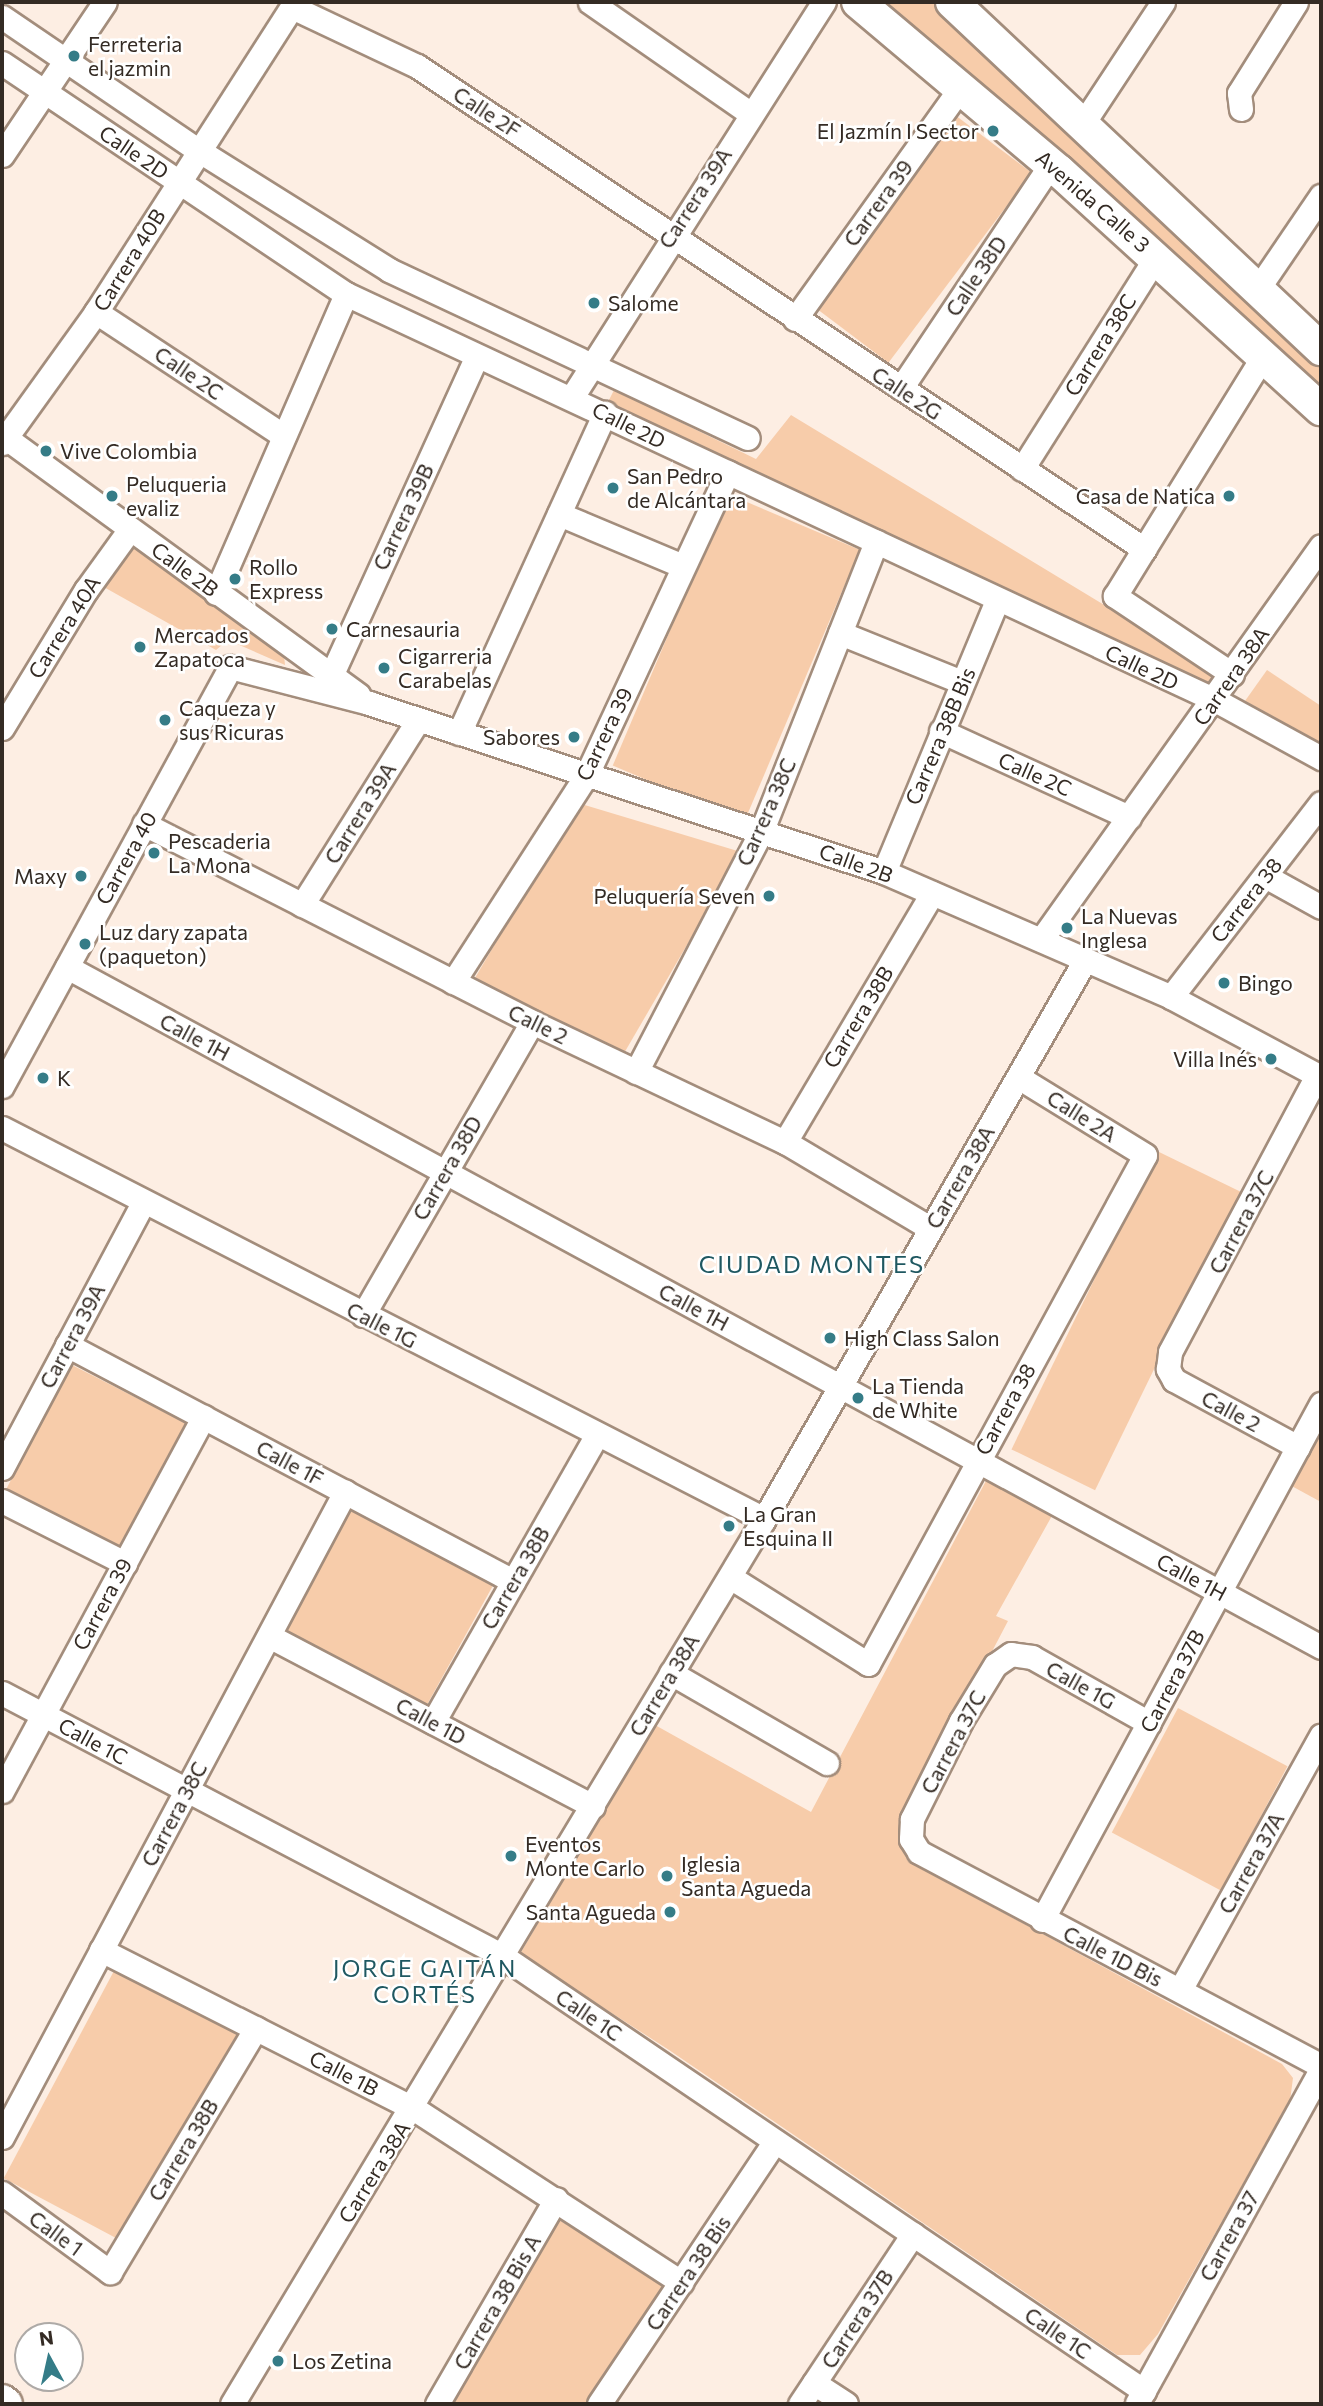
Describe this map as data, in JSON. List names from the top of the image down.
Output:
{
  "streets": {
    "main road": ["Avenida Calle 3"],
    "street": [
      "Calle 2F",
      "Calle 2D",
      "Carrera 39A",
      "Carrera 39",
      "Carrera 40B",
      "Calle 38D",
      "Carrera 38C",
      "Calle 2C",
      "Calle 2G",
      "Carrera 39B",
      "Calle 2B",
      "Carrera 40A",
      "Carrera 38A",
      "Carrera 38B Bis",
      "Carrera 40",
      "Carrera 38",
      "Carrera 38B",
      "Calle 2",
      "Calle 1H",
      "Calle 2A",
      "Carrera 38D",
      "Carrera 37C",
      "Calle 1G",
      "Calle 1F",
      "Carrera 37B",
      "Calle 1D",
      "Calle 1C",
      "Carrera 37A",
      "Calle 1D Bis",
      "Calle 1B",
      "Calle 1",
      "Carrera 37",
      "Carrera 38 Bis",
      "Carrera 38 Bis A"
    ]
  },
  "crossings": [
    ["Calle 2F", "Carrera 39A"],
    ["Calle 2F", "Carrera 40B"],
    ["Calle 2F", "Calle 2G"],
    ["Calle 2D", "Carrera 39A"],
    ["Calle 2D", "Carrera 39"],
    ["Calle 2D", "Carrera 40B"],
    ["Calle 2D", "Carrera 38C"],
    ["Calle 2D", "Calle 2G"],
    ["Calle 2D", "Carrera 39B"],
    ["Calle 2D", "Carrera 38A"],
    ["Calle 2D", "Carrera 38B Bis"],
    ["Carrera 39A", "Calle 2G"],
    ["Carrera 39A", "Calle 2B"],
    ["Carrera 39A", "Calle 2"],
    ["Carrera 39A", "Calle 1G"],
    ["Carrera 39A", "Calle 1F"],
    ["Avenida Calle 3", "Carrera 39"],
    ["Avenida Calle 3", "Calle 38D"],
    ["Avenida Calle 3", "Carrera 38C"],
    ["Carrera 39", "Calle 2G"],
    ["Carrera 39", "Calle 2B"],
    ["Carrera 39", "Calle 2"],
    ["Carrera 39", "Calle 1F"],
    ["Carrera 39", "Calle 1C"],
    ["Carrera 40B", "Calle 2C"],
    ["Carrera 40B", "Calle 2B"],
    ["Calle 38D", "Calle 2G"],
    ["Carrera 38C", "Calle 2G"],
    ["Carrera 38C", "Calle 2B"],
    ["Carrera 38C", "Calle 2"],
    ["Carrera 38C", "Calle 1F"],
    ["Carrera 38C", "Calle 1D"],
    ["Carrera 38C", "Calle 1C"],
    ["Carrera 38C", "Calle 1B"],
    ["Calle 2C", "Carrera 38A"],
    ["Calle 2C", "Carrera 38B Bis"],
    ["Carrera 39B", "Calle 2B"],
    ["Calle 2B", "Carrera 40A"],
    ["Calle 2B", "Carrera 38A"],
    ["Calle 2B", "Carrera 38B Bis"],
    ["Calle 2B", "Carrera 40"],
    ["Calle 2B", "Carrera 38"],
    ["Calle 2B", "Carrera 38B"],
    ["Calle 2B", "Carrera 37C"],
    ["Carrera 38A", "Carrera 38"],
    ["Carrera 38A", "Calle 2"],
    ["Carrera 38A", "Calle 1H"],
    ["Carrera 38A", "Calle 2A"],
    ["Carrera 38A", "Calle 1G"],
    ["Carrera 38A", "Calle 1D"],
    ["Carrera 38A", "Calle 1C"],
    ["Carrera 38A", "Calle 1B"],
    ["Carrera 40", "Calle 2"],
    ["Carrera 40", "Calle 1H"],
    ["Carrera 38", "Calle 1H"],
    ["Carrera 38", "Calle 2A"],
    ["Carrera 38B", "Calle 2"],
    ["Carrera 38B", "Calle 1G"],
    ["Carrera 38B", "Calle 1F"],
    ["Carrera 38B", "Calle 1D"],
    ["Carrera 38B", "Calle 1B"],
    ["Carrera 38B", "Calle 1"],
    ["Calle 2", "Carrera 38D"],
    ["Calle 2", "Carrera 37C"],
    ["Calle 2", "Carrera 37B"],
    ["Calle 1H", "Carrera 38D"],
    ["Calle 1H", "Carrera 37B"],
    ["Carrera 38D", "Calle 1G"],
    ["Carrera 37C", "Calle 1G"],
    ["Carrera 37C", "Calle 1D Bis"],
    ["Calle 1G", "Carrera 37B"],
    ["Carrera 37B", "Calle 1C"],
    ["Carrera 37B", "Calle 1D Bis"],
    ["Calle 1C", "Carrera 37"],
    ["Calle 1C", "Carrera 38 Bis"],
    ["Carrera 37A", "Calle 1D Bis"],
    ["Calle 1D Bis", "Carrera 37"],
    ["Calle 1B", "Carrera 38 Bis"],
    ["Calle 1B", "Carrera 38 Bis A"]
  ],
  "districts": ["CIUDAD MONTES", "JORGE GAITÁN CORTÉS"],
  "places": [
    "Ferreteria el jazmin",
    "El Jazmín I Sector",
    "Salome",
    "Vive Colombia",
    "San Pedro de Alcántara",
    "Peluqueria evaliz",
    "Casa de Natica",
    "Rollo Express",
    "Carnesauria",
    "Mercados Zapatoca",
    "Cigarreria Carabelas",
    "Caqueza y sus Ricuras",
    "Sabores",
    "Pescaderia La Mona",
    "Maxy",
    "Peluquería Seven",
    "La Nuevas Inglesa",
    "Luz dary zapata (paqueton)",
    "Bingo",
    "Villa Inés",
    "K",
    "High Class Salon",
    "La Tienda de White",
    "La Gran Esquina II",
    "Eventos Monte Carlo",
    "Iglesia Santa Agueda",
    "Santa Agueda",
    "Los Zetina"
  ],
  "north": "top"
}
